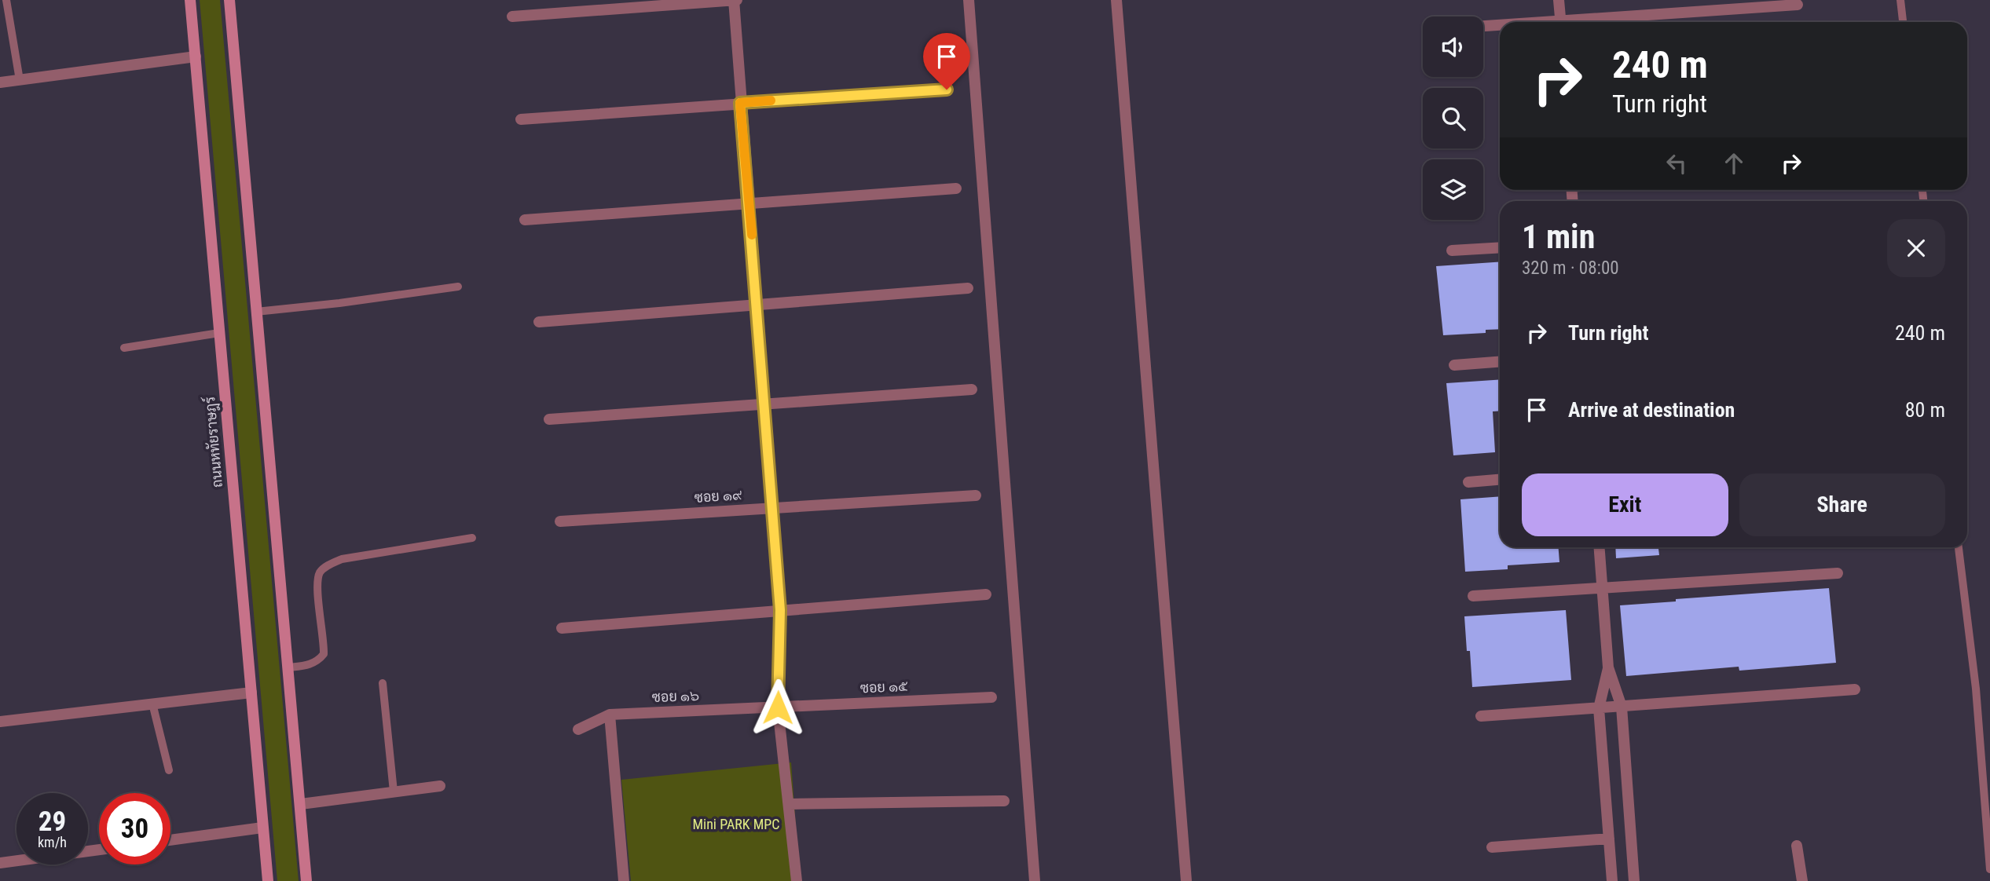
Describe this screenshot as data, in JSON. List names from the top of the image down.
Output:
{
  "streets": {
    "main road": ["ถนนหทัยราษฎร์"],
    "street": ["ซอย ๑๙", "ซอย ๑๕", "ซอย ๑๖"]
  },
  "crossings": [
    ["ซอย ๑๕", "ซอย ๑๖"]
  ],
  "parks": ["Mini PARK MPC"],
  "page": {
    "turn": ["240 m", "Turn right"],
    "heading": ["1 min", "320 m · 08:00"],
    "list": [
      {
        "name": "Turn right",
        "value": "240 m"
      },
      {
        "name": "Arrive at destination",
        "value": "80 m"
      }
    ],
    "buttons": ["Exit", "Share"],
    "speed": "29 km/h",
    "limit": "30"
  }
}
